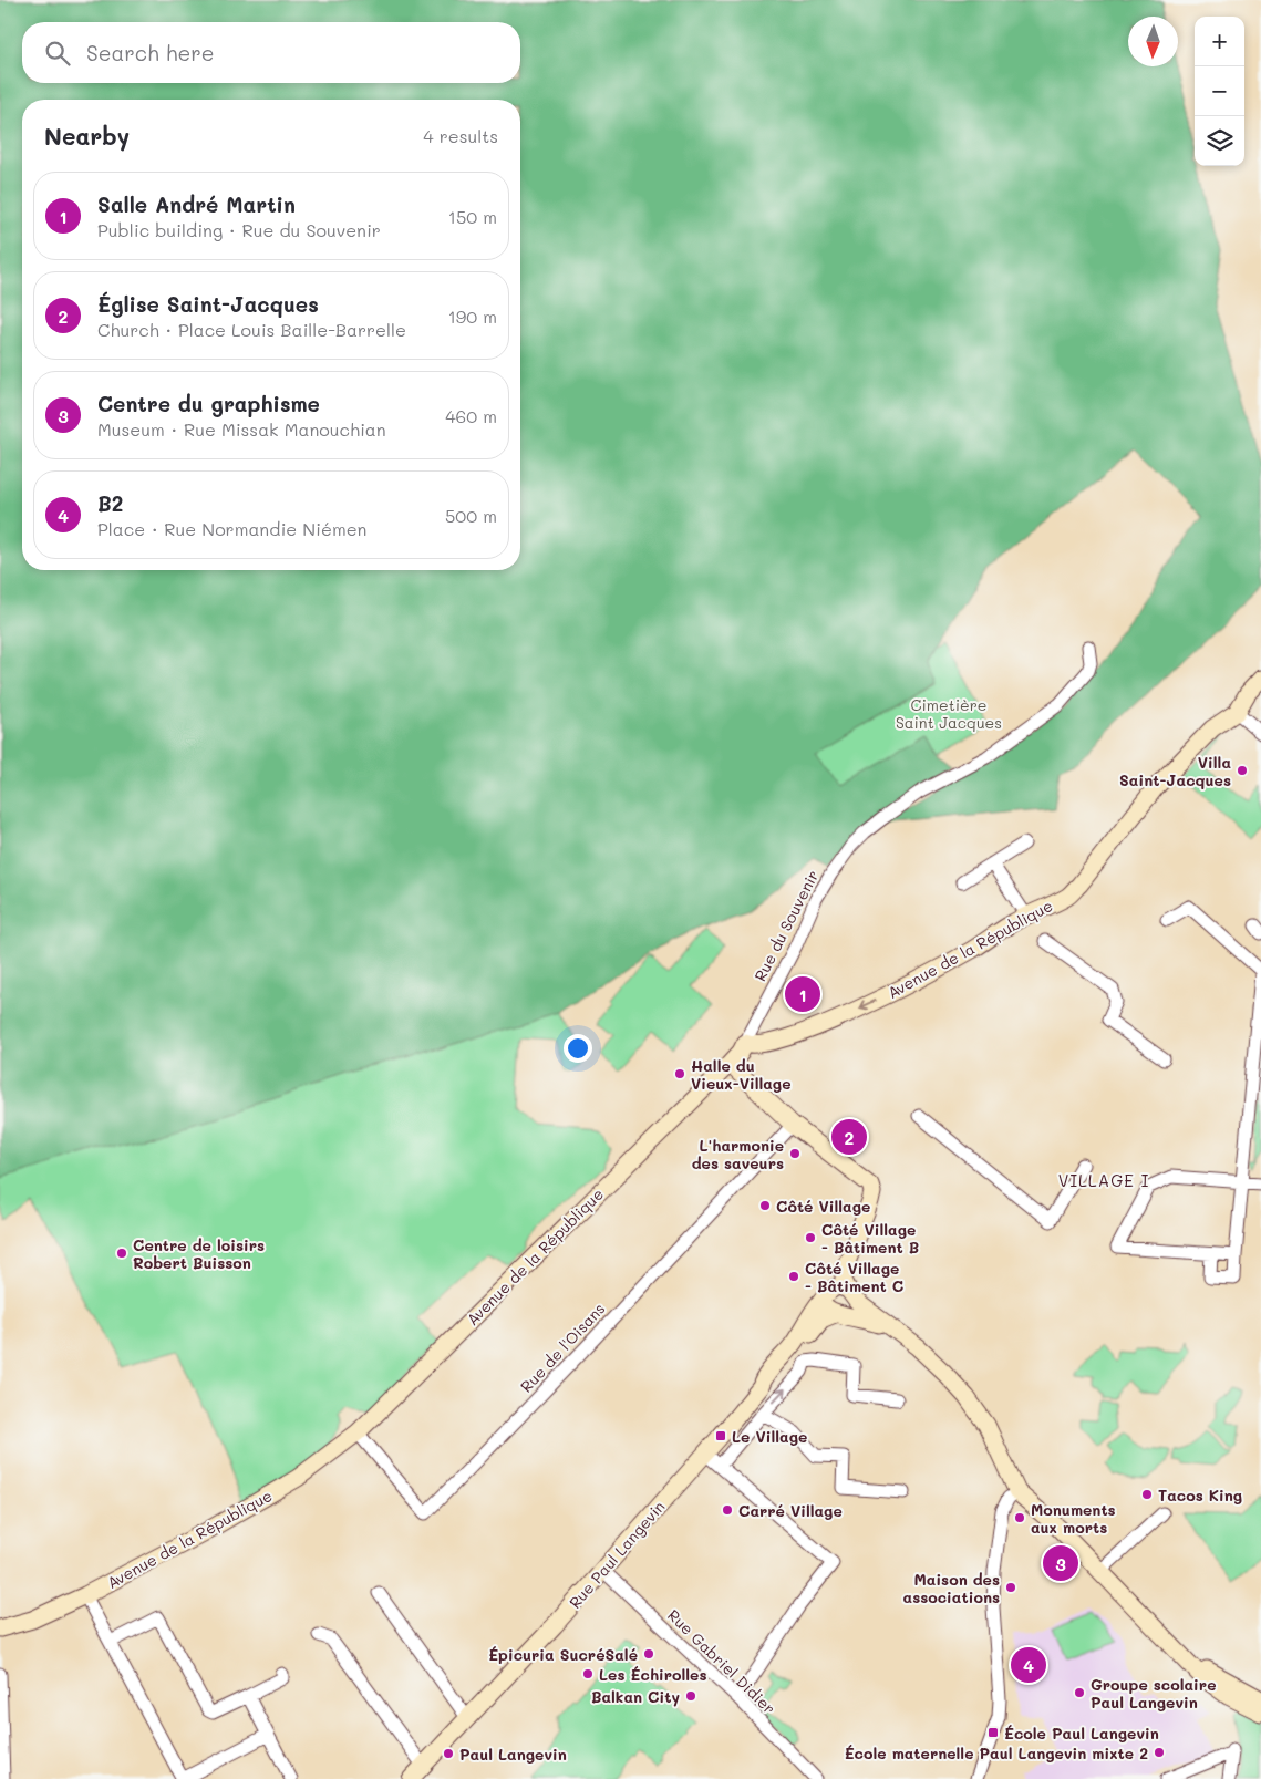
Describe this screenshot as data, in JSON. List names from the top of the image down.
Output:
{
  "streets": {
    "street": [
      "Rue du Souvenir",
      "Avenue de la République",
      "Rue de l'Oisans",
      "Rue Paul Langevin",
      "Rue Gabriel Didier"
    ]
  },
  "crossings": [
    ["Rue du Souvenir", "Avenue de la République"],
    ["Avenue de la République", "Rue de l'Oisans"],
    ["Rue Paul Langevin", "Rue Gabriel Didier"]
  ],
  "districts": ["VILLAGE I"],
  "parks": ["Cimetière Saint Jacques"],
  "places": {
    "other": [
      "Villa Saint-Jacques",
      "Halle du Vieux-Village",
      "L'harmonie des saveurs",
      "Côté Village",
      "Côté Village - Bâtiment B",
      "Centre de loisirs Robert Buisson",
      "Côté Village - Bâtiment C",
      "Tacos King",
      "Carré Village",
      "Monuments aux morts",
      "Maison des associations",
      "Épicuria SucréSalé",
      "Les Échirolles",
      "Groupe scolaire Paul Langevin",
      "Balkan City",
      "École maternelle Paul Langevin mixte 2",
      "Paul Langevin"
    ],
    "transit": ["Le Village", "École Paul Langevin"]
  },
  "north": "bottom",
  "page": {
    "map_buttons": ["+", "−"],
    "search": "Search here",
    "heading": ["Nearby", "4 results"],
    "list": [
      {
        "mark": "1",
        "name": "Salle André Martin",
        "note": "Public building · Rue du Souvenir",
        "value": "150 m"
      },
      {
        "mark": "2",
        "name": "Église Saint-Jacques",
        "note": "Church · Place Louis Baille-Barrelle",
        "value": "190 m"
      },
      {
        "mark": "3",
        "name": "Centre du graphisme",
        "note": "Museum · Rue Missak Manouchian",
        "value": "460 m"
      },
      {
        "mark": "4",
        "name": "B2",
        "note": "Place · Rue Normandie Niémen",
        "value": "500 m"
      }
    ],
    "pins": [
      "1",
      "2",
      "3",
      "4"
    ]
  }
}
